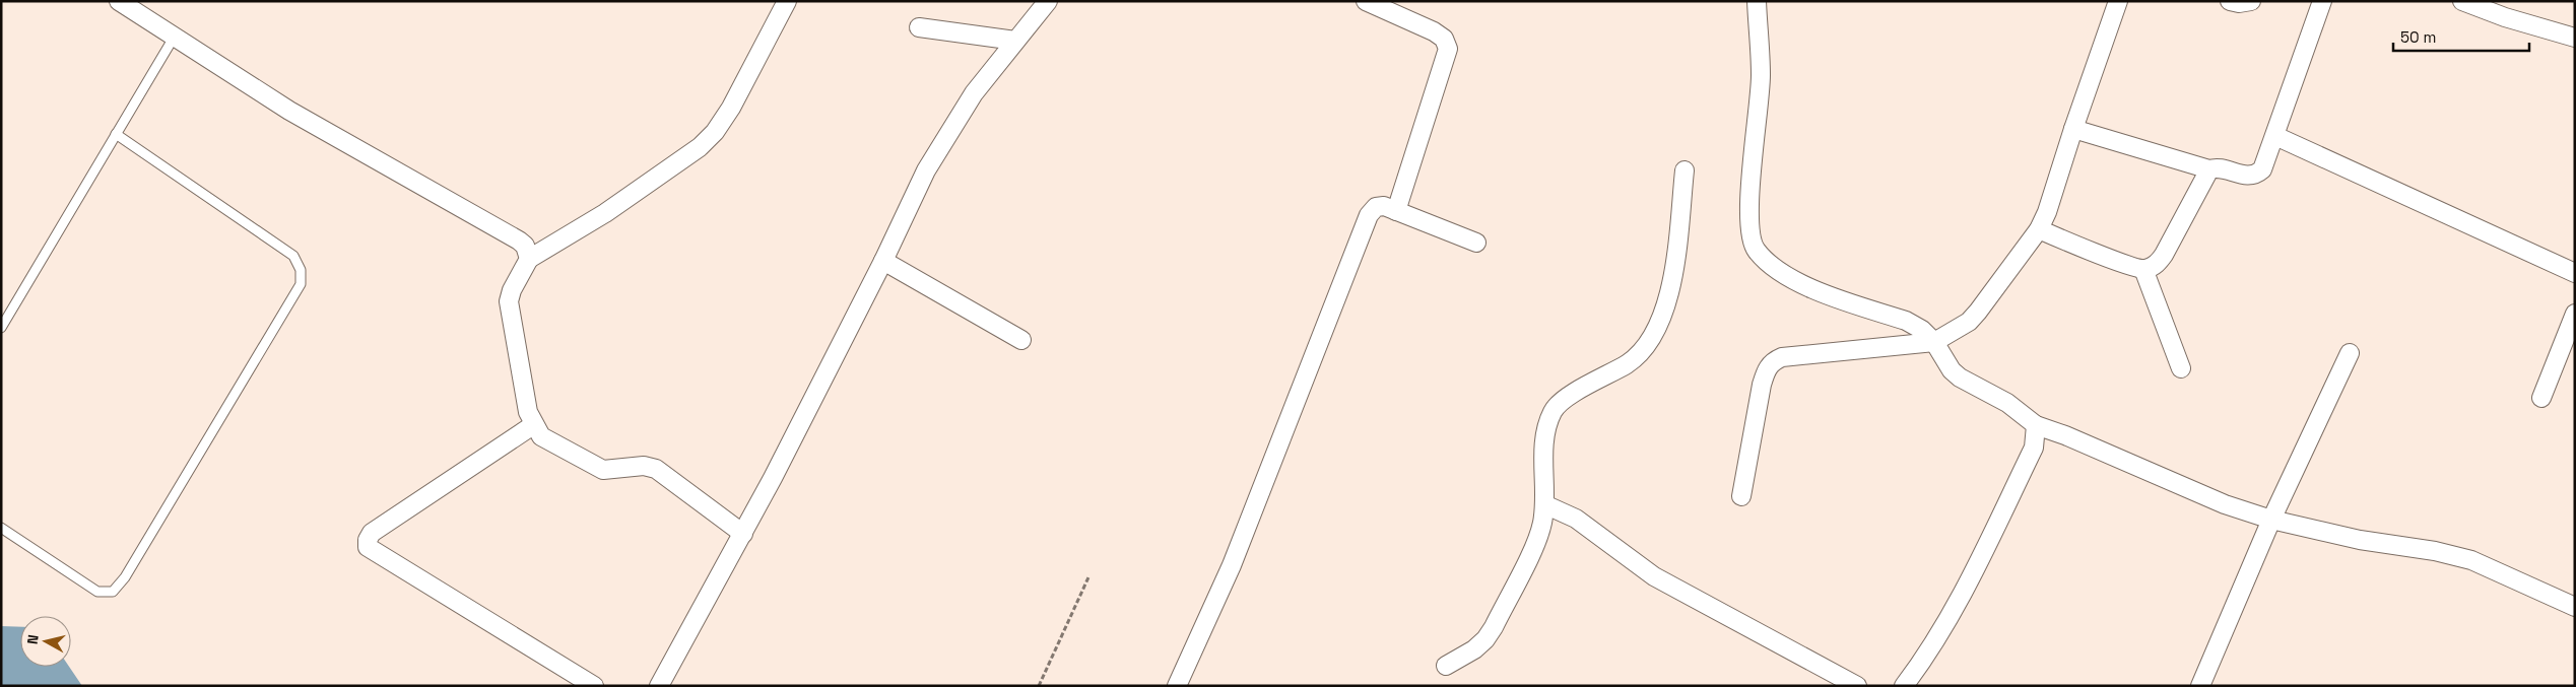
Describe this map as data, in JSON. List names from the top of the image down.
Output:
{
  "scale_bar": "50 m",
  "north": "left"
}
